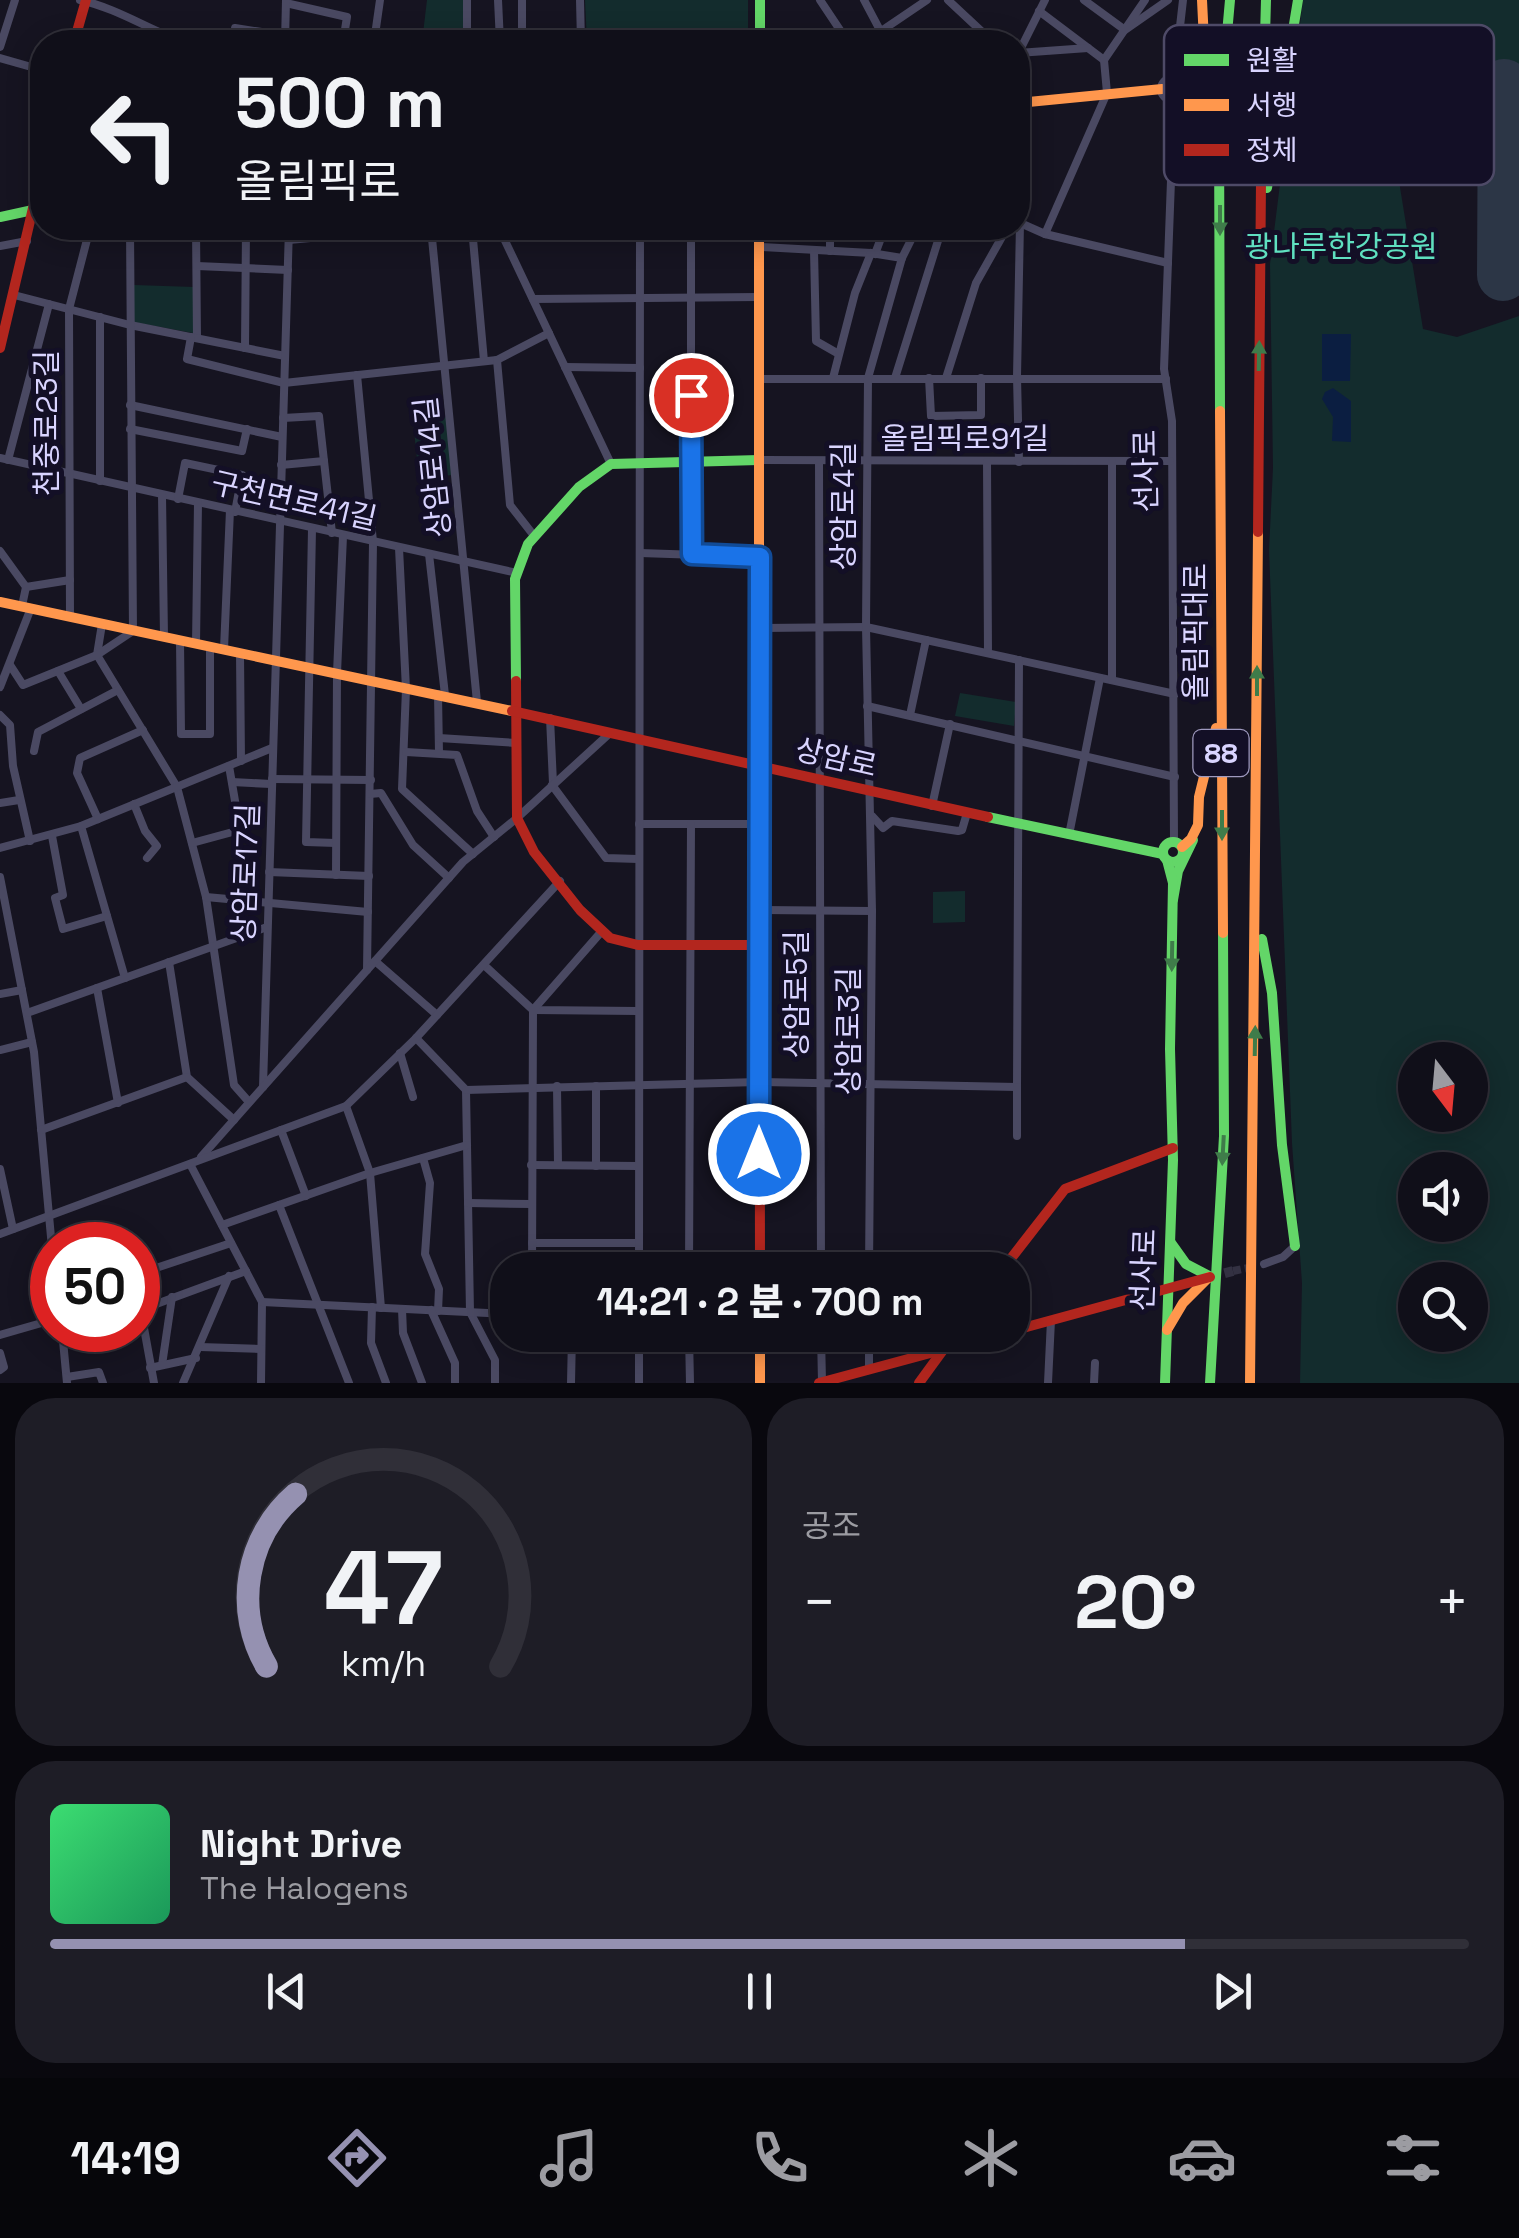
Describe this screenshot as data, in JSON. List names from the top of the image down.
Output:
{
  "streets": {
    "main road": [
      "선사로",
      "올림픽대로",
      "88",
      "상암로"
    ],
    "street": [
      "천중로23길",
      "올림픽로91길",
      "상암로14길",
      "구천면로41길",
      "상암로4길",
      "상암로17길",
      "상암로5길",
      "상암로3길"
    ]
  },
  "crossings": [
    ["천중로23길", "구천면로41길"],
    ["천중로23길", "상암로"],
    ["올림픽로91길", "선사로"],
    ["올림픽로91길", "상암로4길"],
    ["올림픽로91길", "상암로5길"],
    ["상암로14길", "구천면로41길"],
    ["상암로14길", "상암로"],
    ["선사로", "상암로"],
    ["구천면로41길", "상암로17길"],
    ["상암로4길", "상암로"],
    ["상암로4길", "상암로3길"],
    ["상암로", "상암로17길"],
    ["상암로", "상암로5길"],
    ["상암로", "상암로3길"]
  ],
  "parks": ["광나루한강공원"],
  "legend": ["원활", "서행", "정체"],
  "north": "bottom",
  "page": {
    "turn": ["500 m", "올림픽로"],
    "limit": "50",
    "trip": "14:21 · 2 분 · 700 m",
    "tile": "공조",
    "heat": ["−", "20°", "+"],
    "song": ["Night Drive", "The Halogens"],
    "tabs": "14:19",
    "gauge": ["47", "km/h"]
  }
}
